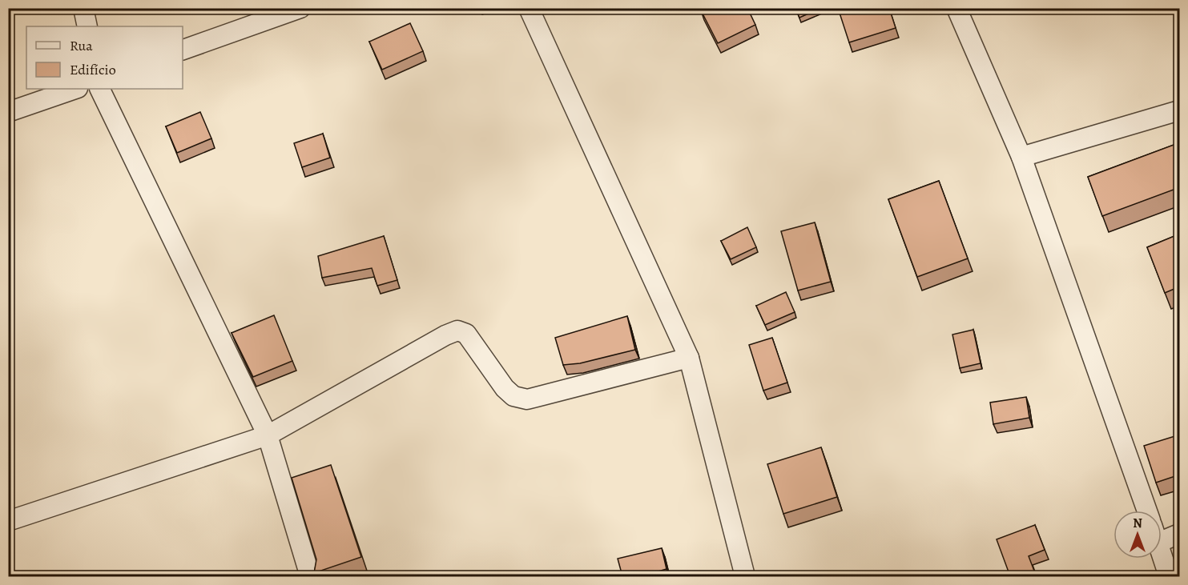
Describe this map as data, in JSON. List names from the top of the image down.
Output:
{
  "legend": ["Rua", "Edifício"],
  "north": "top"
}
